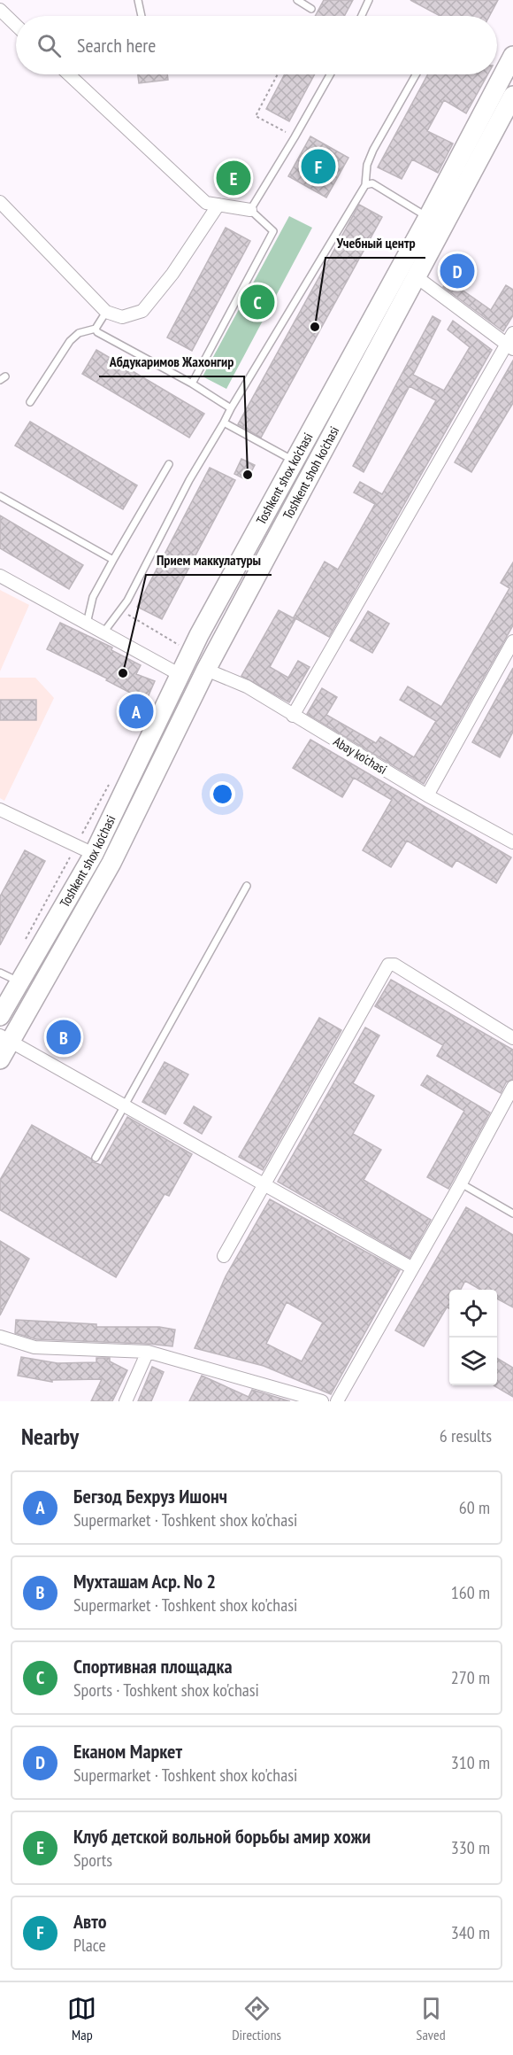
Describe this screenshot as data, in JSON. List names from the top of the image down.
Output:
{
  "streets": {
    "main road": ["Toshkent shoh ko'chasi", "Toshkent shox ko'chasi"],
    "street": ["Abay ko'chasi"]
  },
  "crossings": [
    ["Toshkent shoh ko'chasi", "Toshkent shox ko'chasi"],
    ["Toshkent shoh ko'chasi", "Abay ko'chasi"],
    ["Toshkent shox ko'chasi", "Abay ko'chasi"]
  ],
  "places": ["Учебный центр", "Абдукаримов Жахонгир", "Прием маккулатуры"],
  "page": {
    "search": "Search here",
    "pins": [
      "F",
      "E",
      "D",
      "C",
      "A",
      "B"
    ],
    "heading": ["Nearby", "6 results"],
    "list": [
      {
        "mark": "A",
        "name": "Бегзод Бехруз Ишонч",
        "note": "Supermarket · Toshkent shox ko'chasi",
        "value": "60 m"
      },
      {
        "mark": "B",
        "name": "Мухташам Аср. No 2",
        "note": "Supermarket · Toshkent shox ko'chasi",
        "value": "160 m"
      },
      {
        "mark": "C",
        "name": "Спортивная площадка",
        "note": "Sports · Toshkent shox ko'chasi",
        "value": "270 m"
      },
      {
        "mark": "D",
        "name": "Еканом Маркет",
        "note": "Supermarket · Toshkent shox ko'chasi",
        "value": "310 m"
      },
      {
        "mark": "E",
        "name": "Клуб детской вольной борьбы амир хожи",
        "note": "Sports",
        "value": "330 m"
      },
      {
        "mark": "F",
        "name": "Авто",
        "note": "Place",
        "value": "340 m"
      }
    ],
    "nav": ["Map", "Directions", "Saved"]
  }
}
